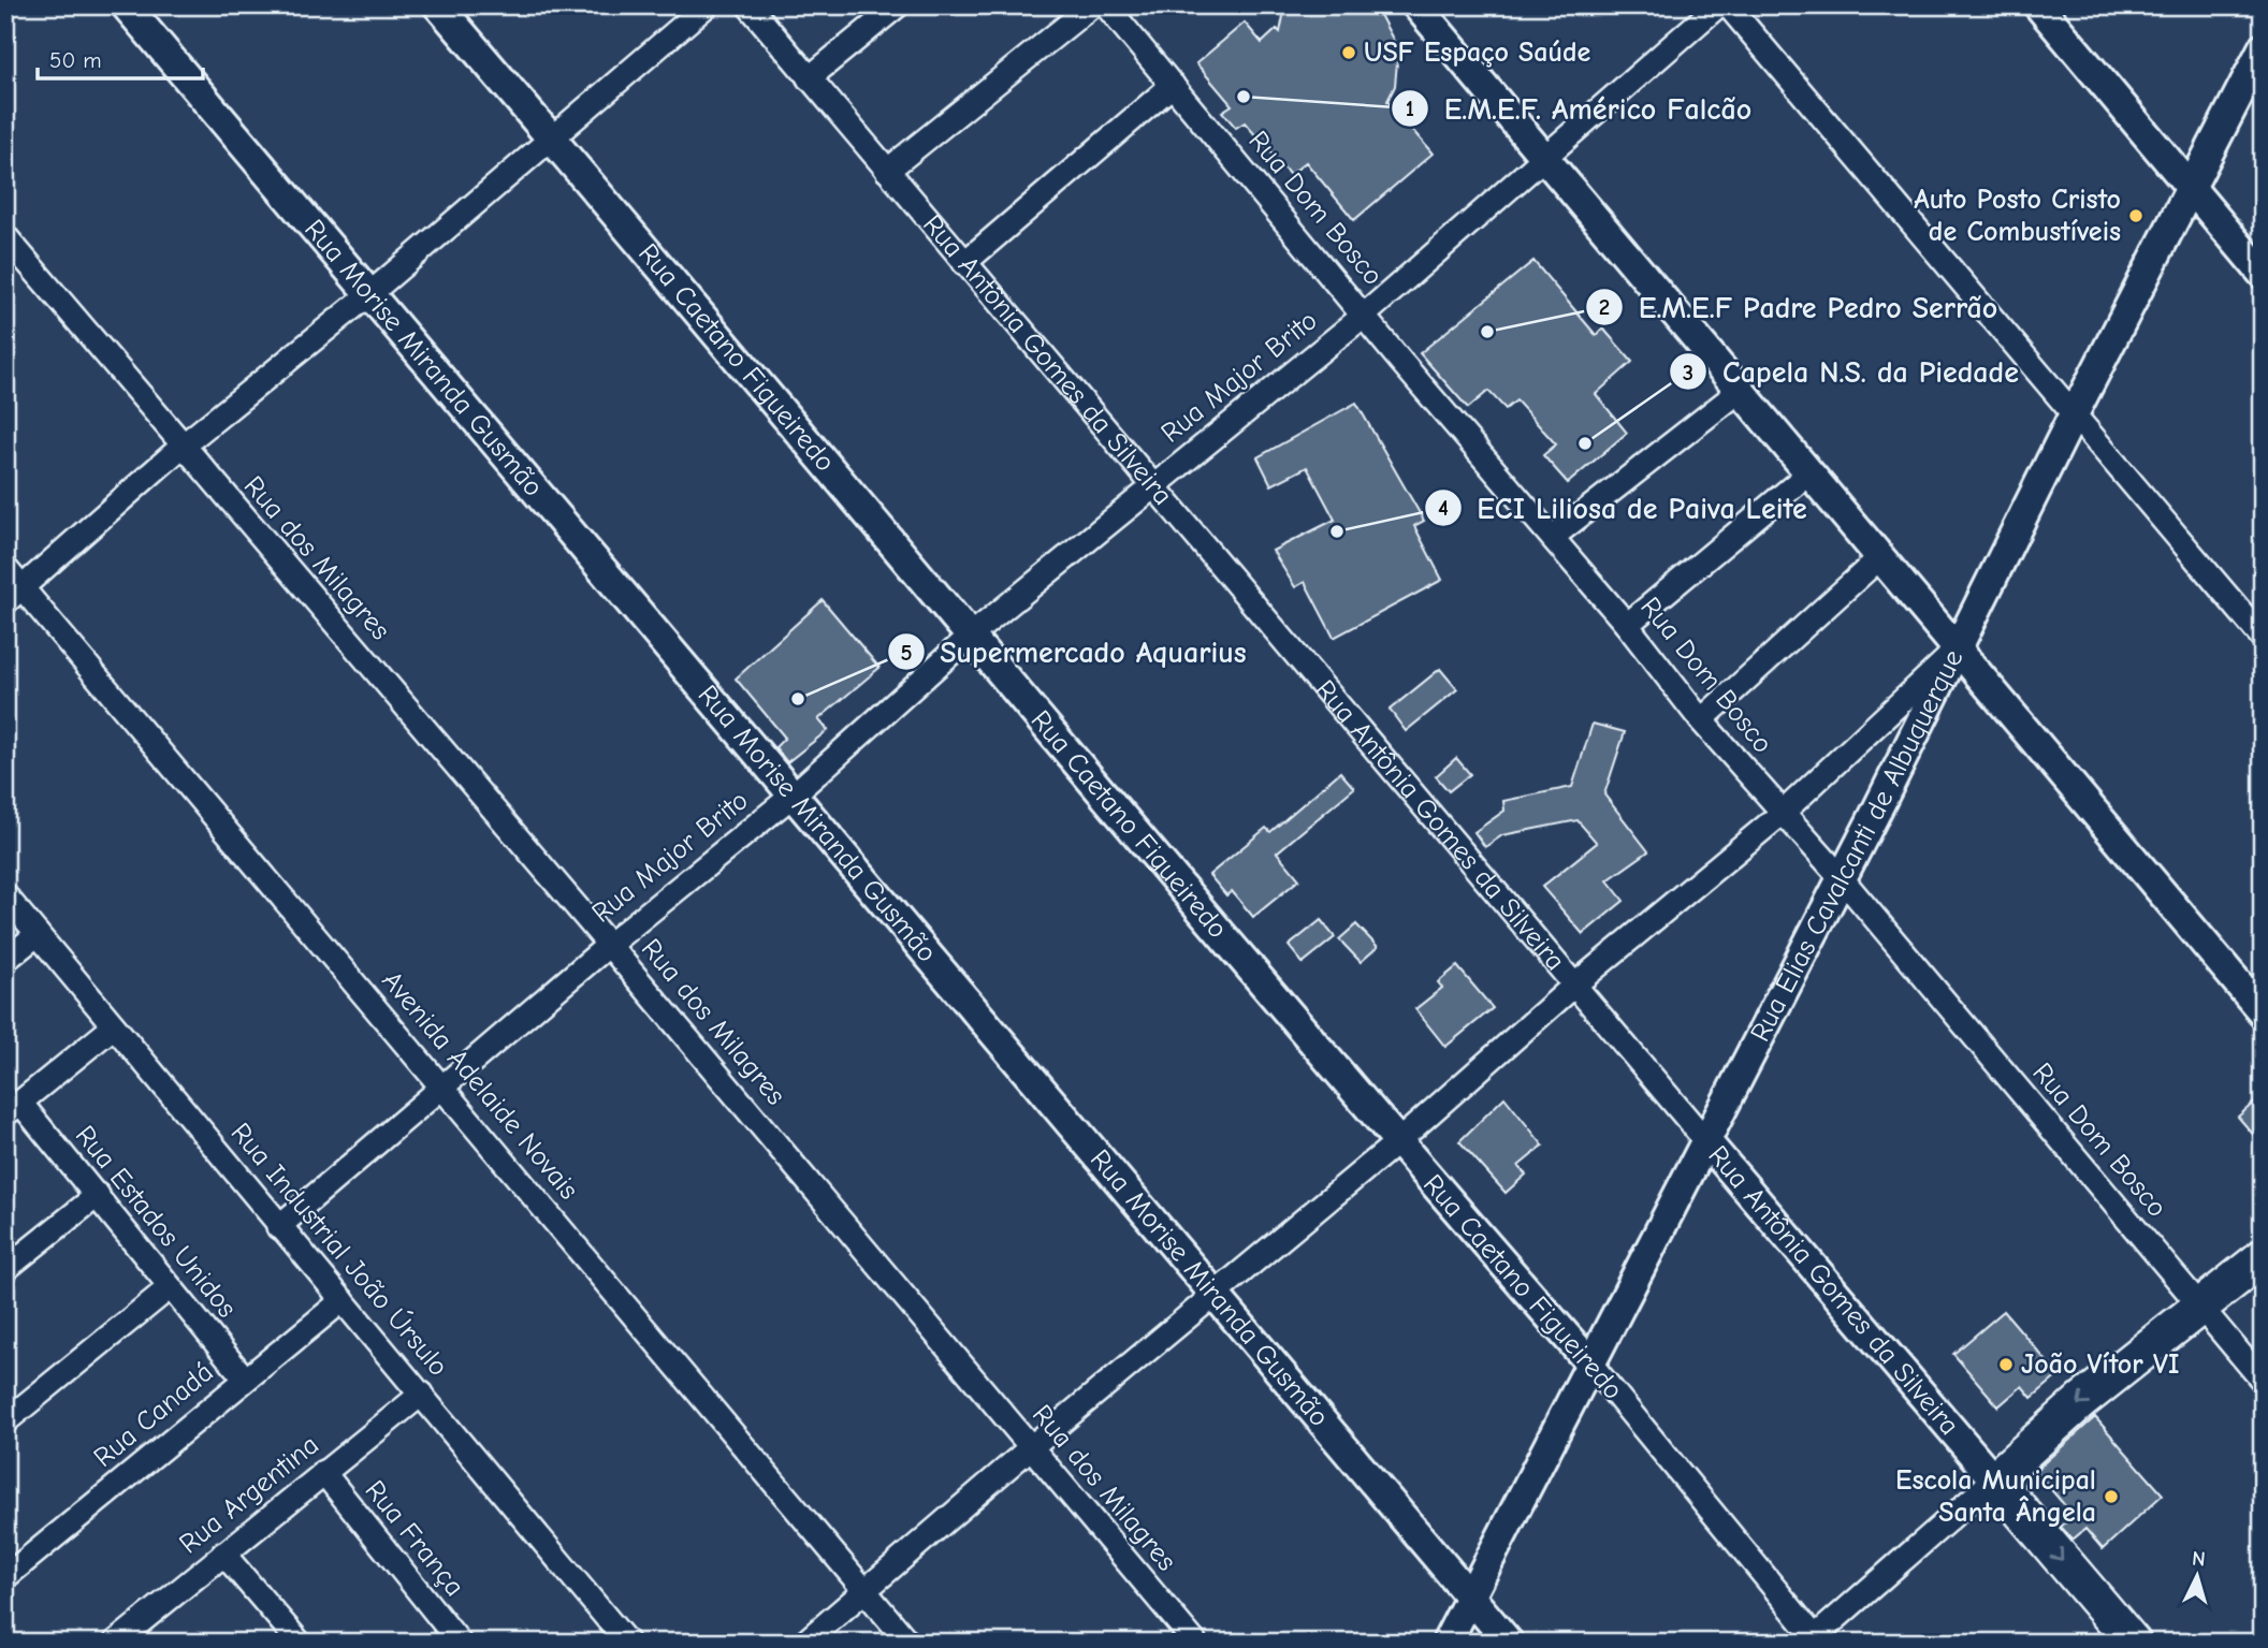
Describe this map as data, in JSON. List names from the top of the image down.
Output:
{
  "streets": {
    "main road": ["Rua Antônia Gomes da Silveira"],
    "street": [
      "Rua Dom Bosco",
      "Rua Caetano Figueiredo",
      "Rua Morise Miranda Gusmão",
      "Rua Major Brito",
      "Rua dos Milagres",
      "Rua Elias Cavalcanti de Albuquerque",
      "Avenida Adelaide Novais",
      "Rua Estados Unidos",
      "Rua Industrial João Úrsulo",
      "Rua Canadá",
      "Rua Argentina",
      "Rua França"
    ]
  },
  "crossings": [
    ["Rua Dom Bosco", "Rua Major Brito"],
    ["Rua Dom Bosco", "Rua Elias Cavalcanti de Albuquerque"],
    ["Rua Caetano Figueiredo", "Rua Major Brito"],
    ["Rua Caetano Figueiredo", "Rua Elias Cavalcanti de Albuquerque"],
    ["Rua Morise Miranda Gusmão", "Rua Major Brito"],
    ["Rua Morise Miranda Gusmão", "Rua Elias Cavalcanti de Albuquerque"],
    ["Rua Antônia Gomes da Silveira", "Rua Major Brito"],
    ["Rua Antônia Gomes da Silveira", "Rua Elias Cavalcanti de Albuquerque"],
    ["Rua Major Brito", "Rua dos Milagres"],
    ["Rua Major Brito", "Avenida Adelaide Novais"],
    ["Rua Major Brito", "Rua Industrial João Úrsulo"],
    ["Rua Estados Unidos", "Rua Canadá"],
    ["Rua Industrial João Úrsulo", "Rua Canadá"],
    ["Rua Industrial João Úrsulo", "Rua Argentina"],
    ["Rua Argentina", "Rua França"]
  ],
  "places": [
    "USF Espaço Saúde",
    "E.M.E.F. Américo Falcão",
    "Auto Posto Cristo de Combustíveis",
    "E.M.E.F Padre Pedro Serrão",
    "Capela N.S. da Piedade",
    "ECI Liliosa de Paiva Leite",
    "Supermercado Aquarius",
    "João Vítor VI",
    "Escola Municipal Santa Ângela"
  ],
  "scale_bar": "50 m",
  "north": "top"
}
